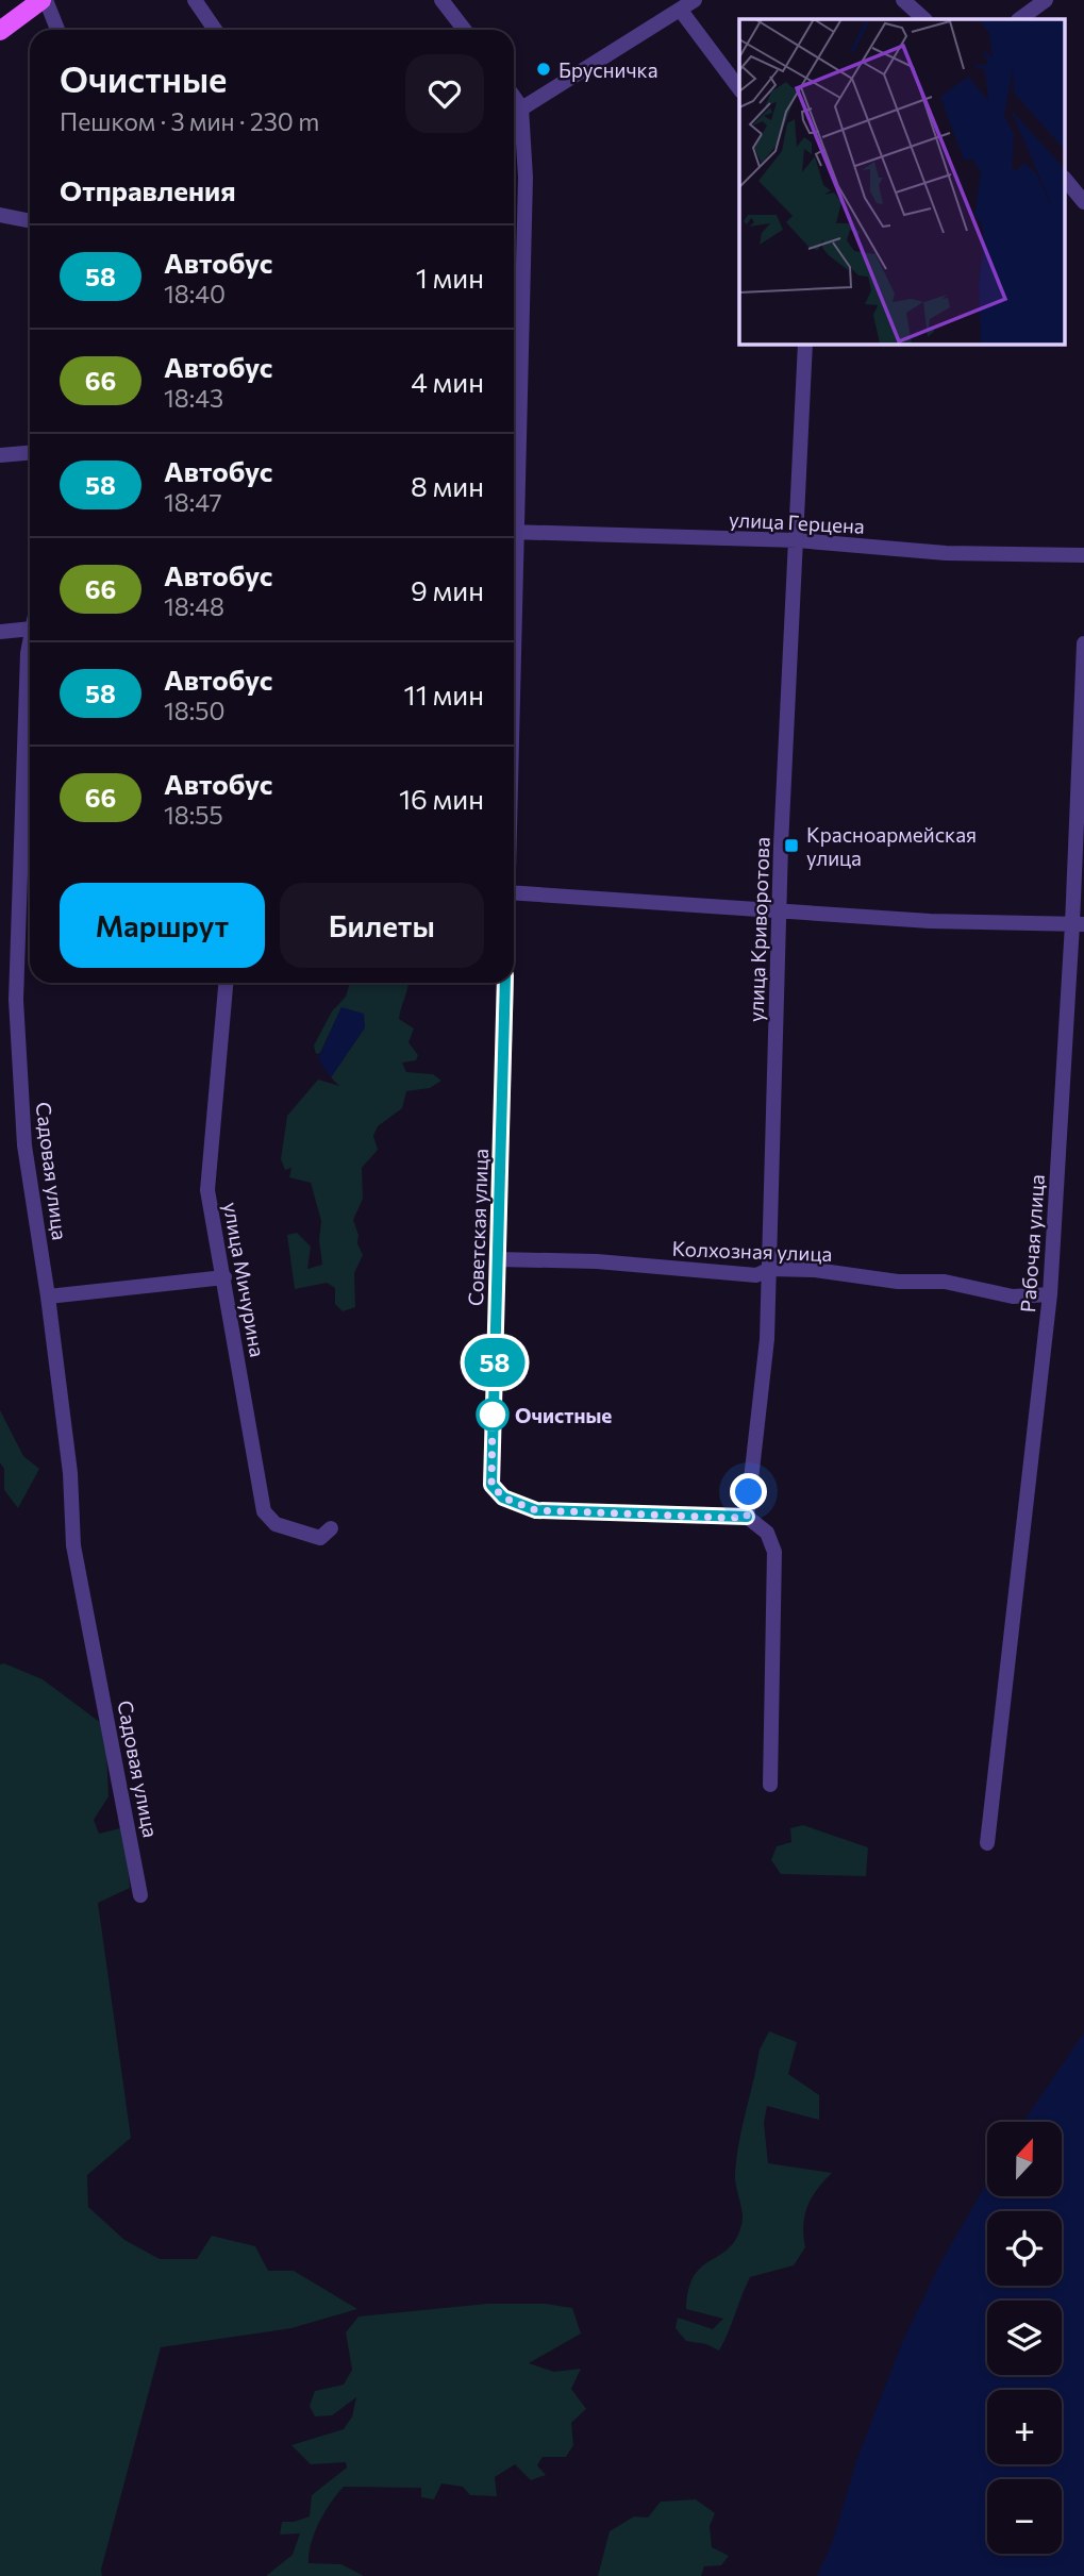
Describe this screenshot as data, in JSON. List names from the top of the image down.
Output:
{
  "streets": {
    "street": [
      "улица Герцена",
      "улица Криворотова",
      "Садовая улица",
      "Советская улица",
      "Рабочая улица",
      "Колхозная улица",
      "улица Мичурина"
    ]
  },
  "crossings": [
    ["улица Герцена", "улица Криворотова"],
    ["улица Криворотова", "Советская улица"],
    ["улица Криворотова", "Колхозная улица"],
    ["Советская улица", "Колхозная улица"],
    ["Рабочая улица", "Колхозная улица"]
  ],
  "places": {
    "other": ["Брусничка", "Очистные"],
    "transit": ["Красноармейская улица"]
  },
  "lines": ["bus line 58"],
  "north": "top",
  "page": {
    "on_map": "58",
    "heading": [
      ["Очистные", "Пешком · 3 мин · 230 m"],
      "Отправления"
    ],
    "list": [
      {
        "mark": "58",
        "name": "Автобус",
        "note": "18:40",
        "value": "1 мин"
      },
      {
        "mark": "66",
        "name": "Автобус",
        "note": "18:43",
        "value": "4 мин"
      },
      {
        "mark": "58",
        "name": "Автобус",
        "note": "18:47",
        "value": "8 мин"
      },
      {
        "mark": "66",
        "name": "Автобус",
        "note": "18:48",
        "value": "9 мин"
      },
      {
        "mark": "58",
        "name": "Автобус",
        "note": "18:50",
        "value": "11 мин"
      },
      {
        "mark": "66",
        "name": "Автобус",
        "note": "18:55",
        "value": "16 мин"
      }
    ],
    "buttons": ["Маршрут", "Билеты"],
    "map_buttons": ["+", "−"]
  }
}
